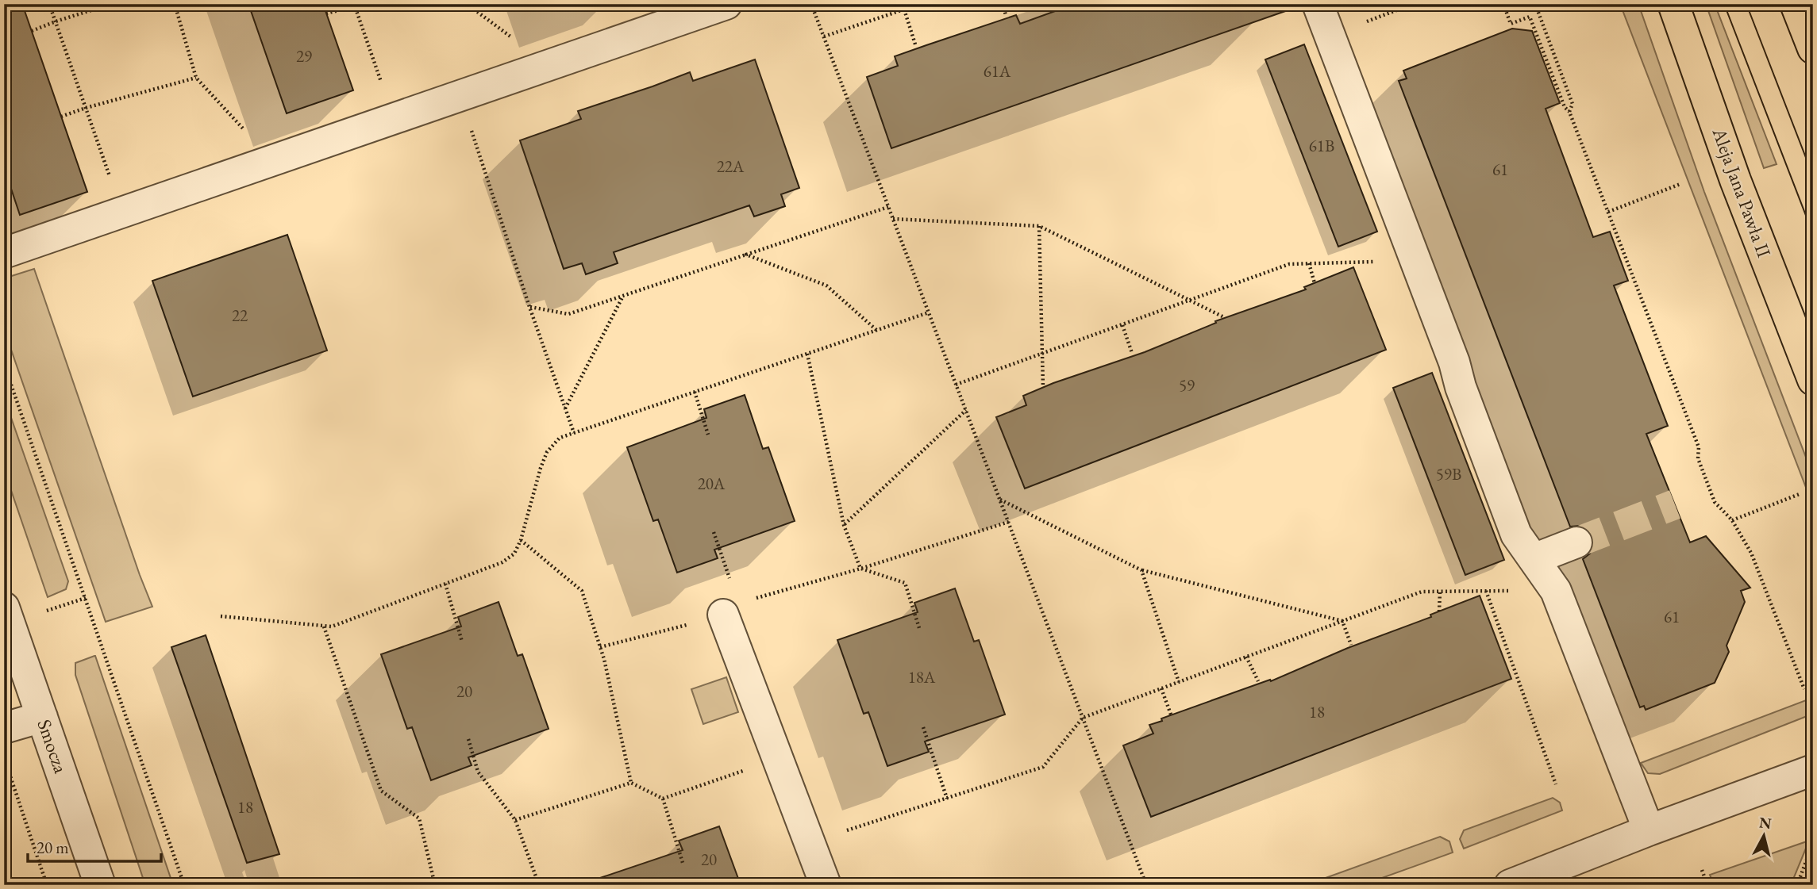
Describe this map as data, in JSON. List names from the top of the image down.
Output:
{
  "streets": {
    "main road": ["Aleja Jana Pawła II"],
    "street": ["Smocza"]
  },
  "house_numbers": [
    "29",
    "61A",
    "61B",
    "22A",
    "61",
    "22",
    "59",
    "59B",
    "20A",
    "61",
    "18A",
    "20",
    "18",
    "18",
    "20"
  ],
  "scale_bar": "20 m",
  "north": "top"
}
